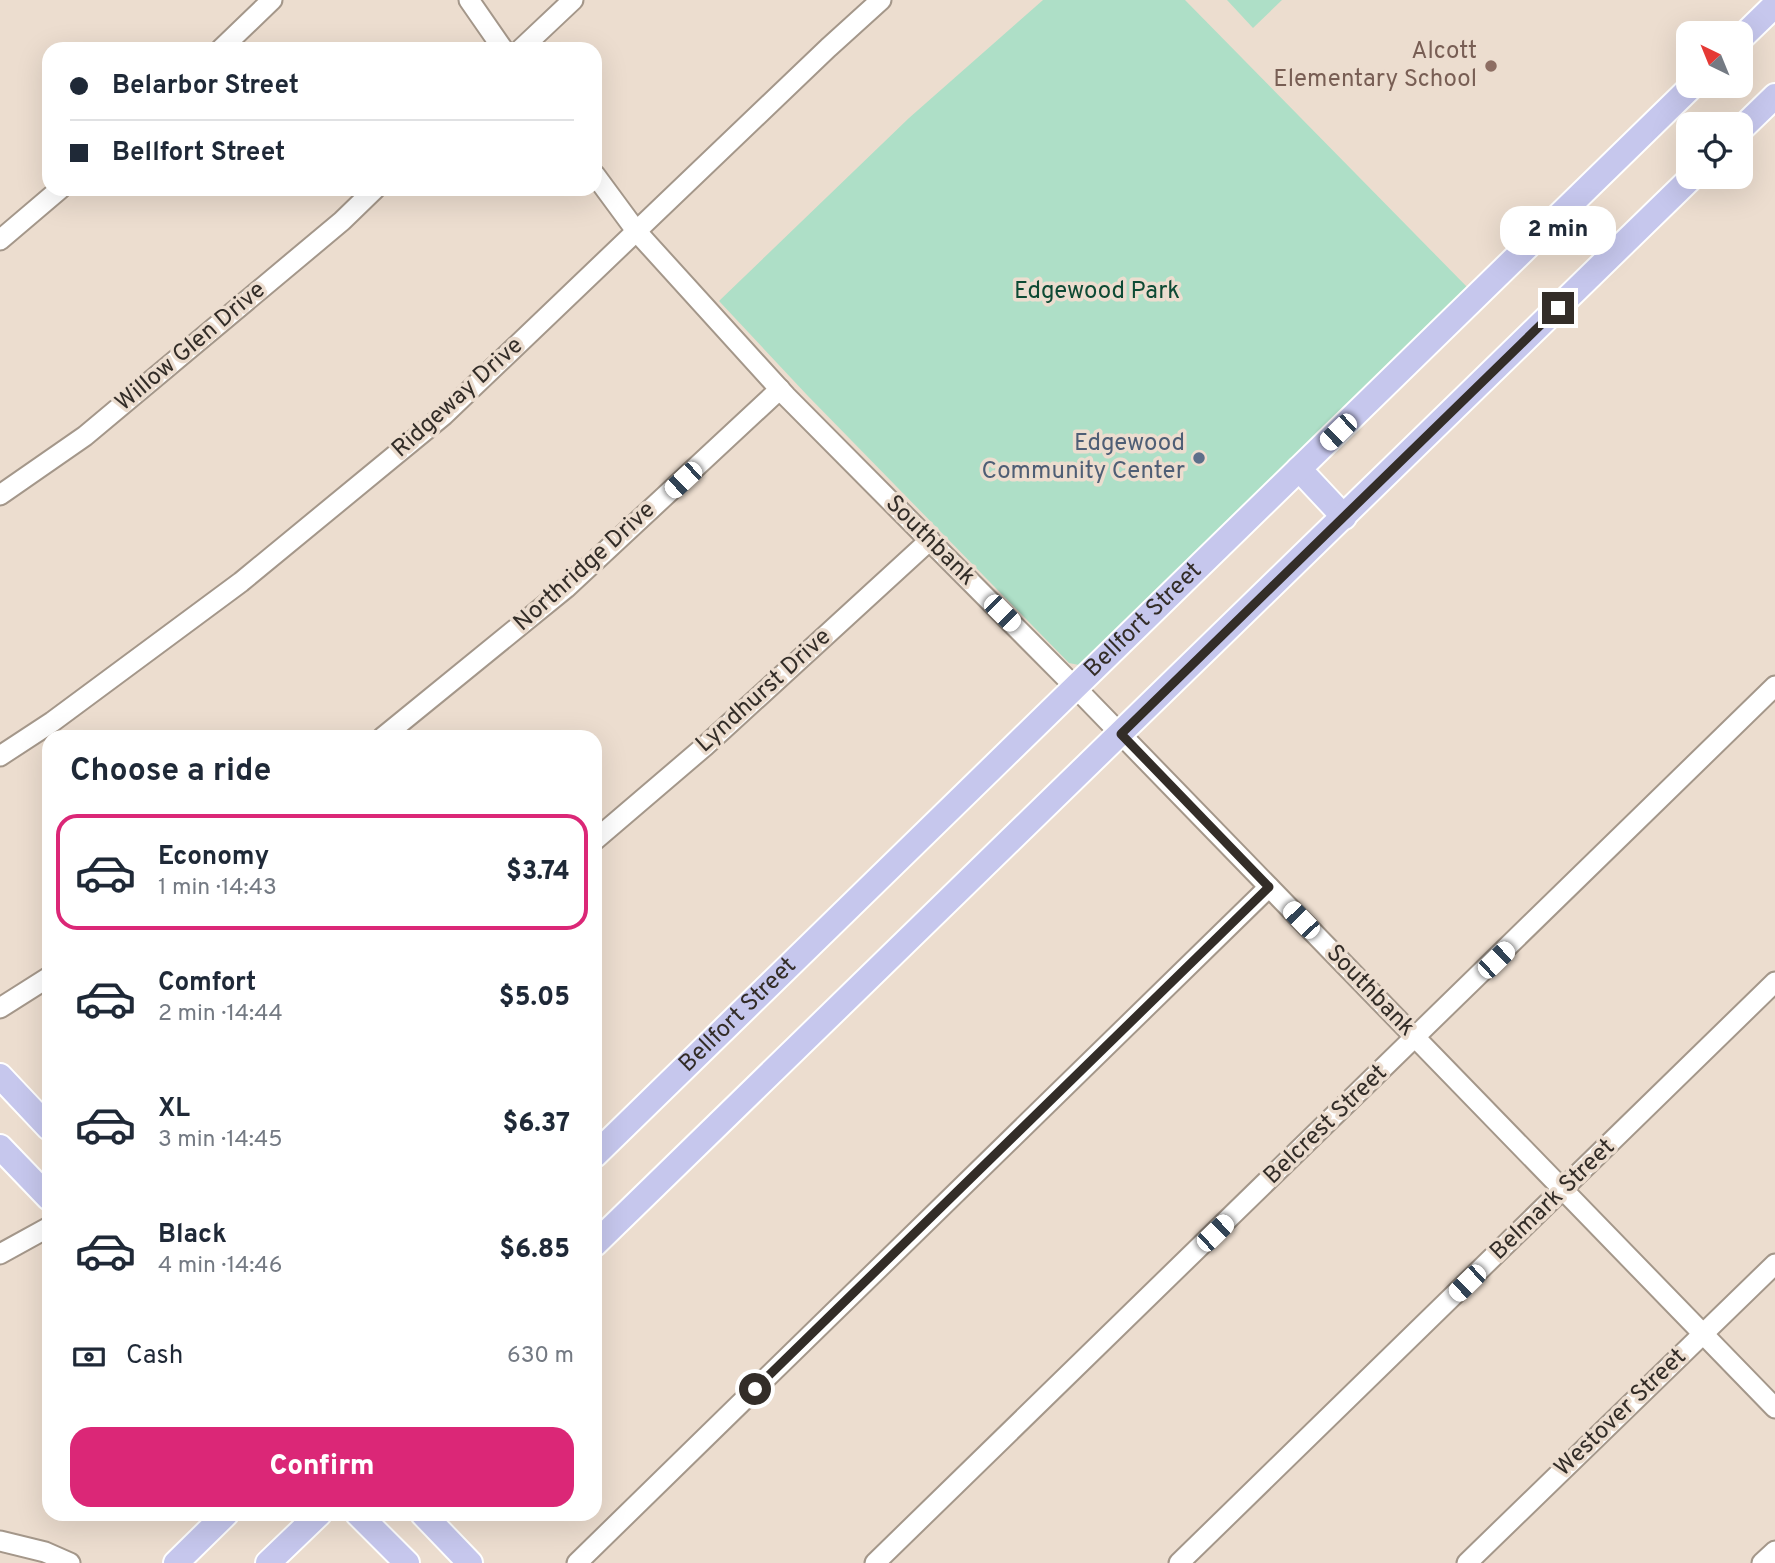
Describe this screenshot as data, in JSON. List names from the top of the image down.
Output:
{
  "streets": {
    "main road": ["Bellfort Street"],
    "street": [
      "Willow Glen Drive",
      "Ridgeway Drive",
      "Southbank",
      "Northridge Drive",
      "Lyndhurst Drive",
      "Belcrest Street",
      "Belmark Street",
      "Westover Street"
    ]
  },
  "crossings": [
    ["Ridgeway Drive", "Southbank"],
    ["Southbank", "Northridge Drive"],
    ["Southbank", "Bellfort Street"],
    ["Southbank", "Lyndhurst Drive"],
    ["Southbank", "Belcrest Street"],
    ["Southbank", "Belmark Street"],
    ["Southbank", "Westover Street"]
  ],
  "parks": ["Edgewood Park"],
  "places": ["Alcott Elementary School", "Edgewood Community Center"],
  "north": "top left",
  "page": {
    "banner": ["Belarbor Street", "Bellfort Street"],
    "bubble": "2 min",
    "heading": "Choose a ride",
    "list": [
      {
        "name": "Economy",
        "note": "1 min · 14:43",
        "value": "$3.74"
      },
      {
        "name": "Comfort",
        "note": "2 min · 14:44",
        "value": "$5.05"
      },
      {
        "name": "XL",
        "note": "3 min · 14:45",
        "value": "$6.37"
      },
      {
        "name": "Black",
        "note": "4 min · 14:46",
        "value": "$6.85"
      }
    ],
    "pay": ["Cash", "630 m"],
    "buttons": "Confirm"
  }
}
